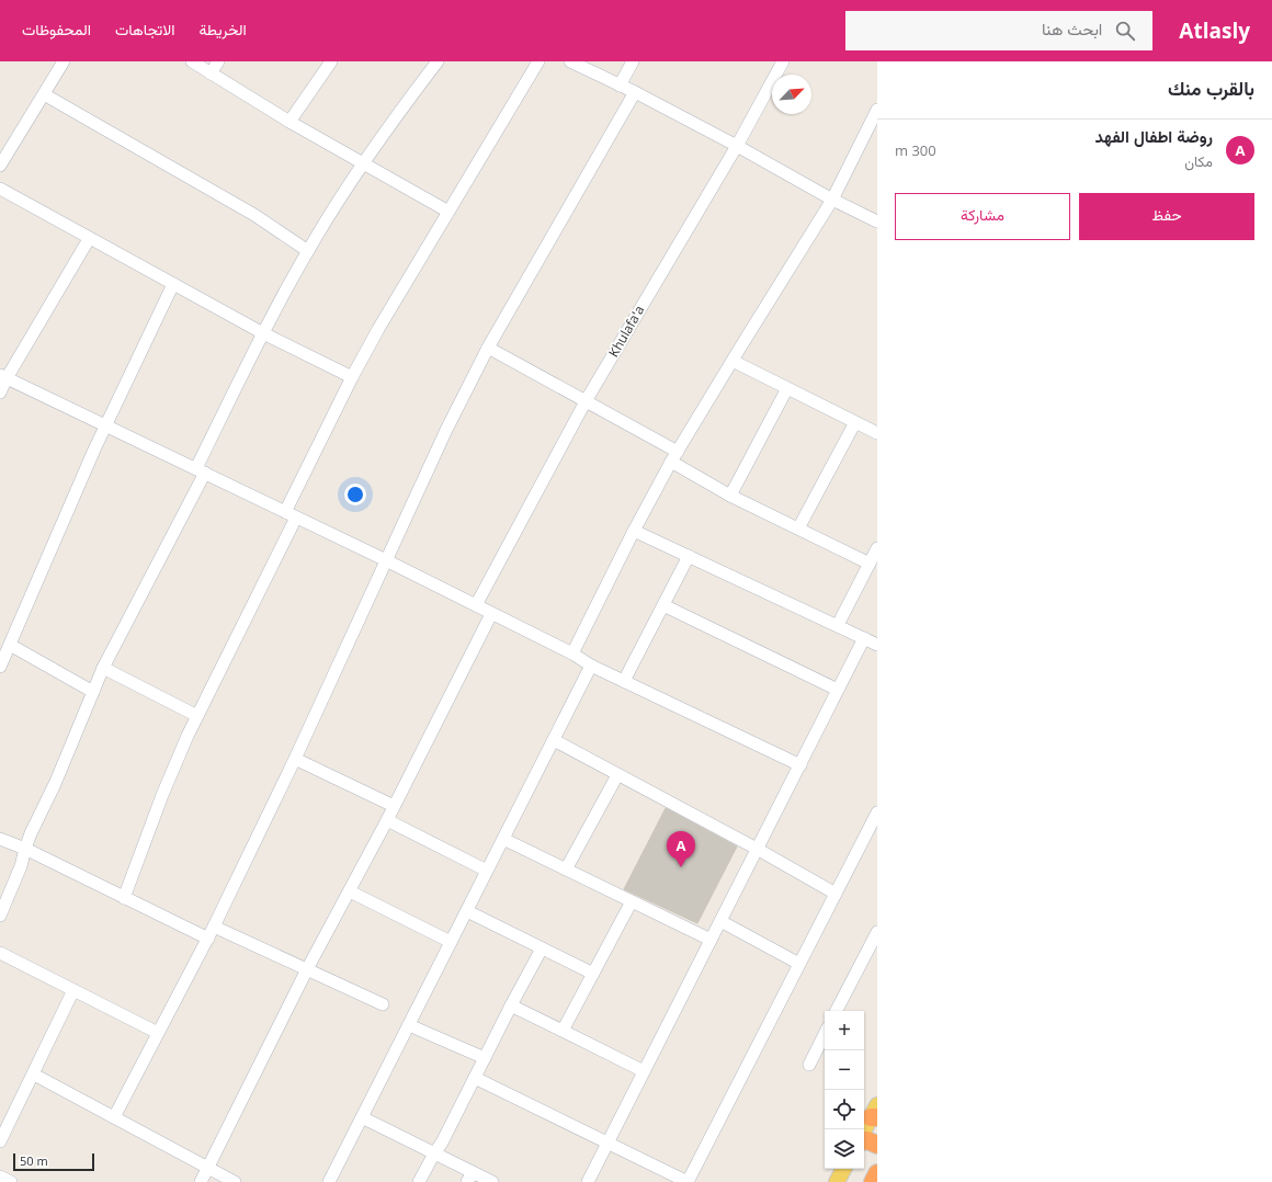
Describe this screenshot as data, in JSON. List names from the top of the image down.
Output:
{
  "streets": {
    "street": ["Khulafa'a"]
  },
  "scale_bar": "50 m",
  "north": "top right",
  "page": {
    "header": "Atlasly",
    "search": "ابحث هنا",
    "nav": ["الخريطة", "الاتجاهات", "المحفوظات"],
    "heading": "بالقرب منك",
    "list": [
      {
        "mark": "A",
        "name": "روضة اطفال الفهد",
        "note": "مكان",
        "value": "300 m"
      }
    ],
    "buttons": ["حفظ", "مشاركة"],
    "pins": "A",
    "map_buttons": ["+", "−"],
    "scale": "50 m"
  }
}
